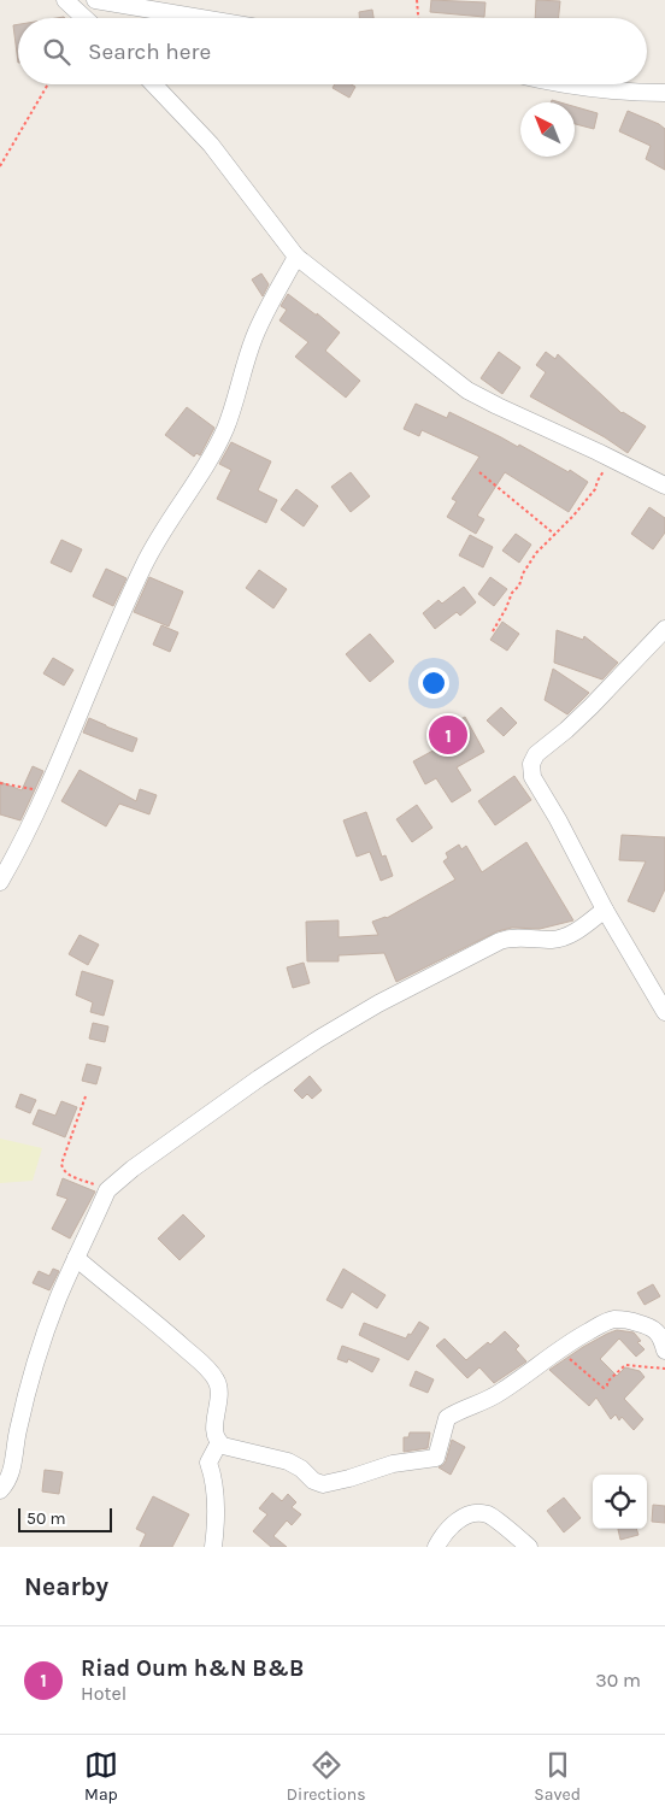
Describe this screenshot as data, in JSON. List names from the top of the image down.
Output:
{
  "scale_bar": "50 m",
  "north": "top left",
  "page": {
    "search": "Search here",
    "pins": "1",
    "scale": "50 m",
    "heading": "Nearby",
    "list": [
      {
        "mark": "1",
        "name": "Riad Oum h&N B&B",
        "note": "Hotel",
        "value": "30 m"
      }
    ],
    "nav": ["Map", "Directions", "Saved"]
  }
}
